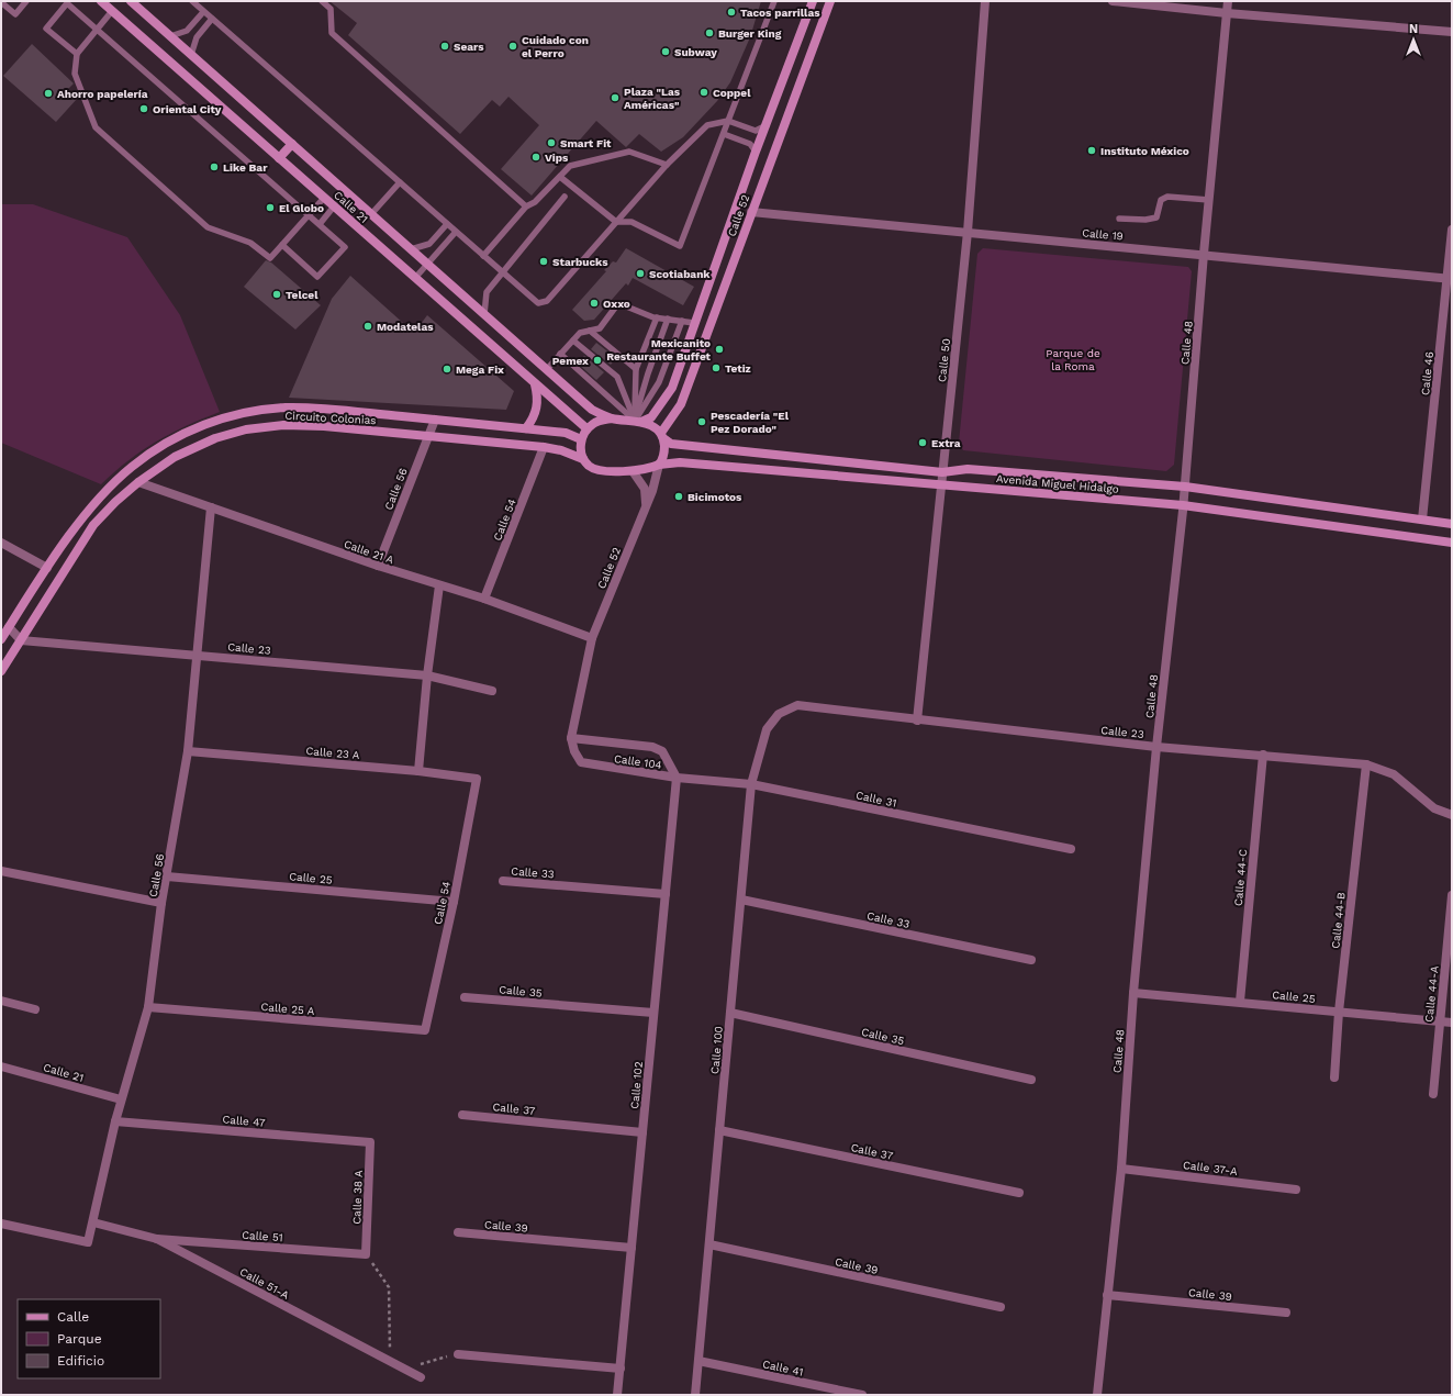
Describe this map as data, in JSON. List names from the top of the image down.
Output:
{
  "streets": {
    "street": [
      "Calle 21",
      "Calle 52",
      "Calle 19",
      "Calle 48",
      "Calle 50",
      "Calle 46",
      "Circuito Colonias",
      "Avenida Miguel Hidalgo",
      "Calle 56",
      "Calle 54",
      "Calle 21 A",
      "Calle 23",
      "Calle 23 A",
      "Calle 104",
      "Calle 31",
      "Calle 33",
      "Calle 25",
      "Calle 44-C",
      "Calle 44-B",
      "Calle 35",
      "Calle 44-A",
      "Calle 25 A",
      "Calle 100",
      "Calle 102",
      "Calle 37",
      "Calle 47",
      "Calle 37-A",
      "Calle 38 A",
      "Calle 39",
      "Calle 51",
      "Calle 51-A",
      "Calle 41"
    ]
  },
  "crossings": [
    ["Calle 21", "Calle 52"],
    ["Calle 21", "Circuito Colonias"],
    ["Calle 21", "Avenida Miguel Hidalgo"],
    ["Calle 21", "Calle 56"],
    ["Calle 52", "Calle 19"],
    ["Calle 52", "Circuito Colonias"],
    ["Calle 52", "Avenida Miguel Hidalgo"],
    ["Calle 52", "Calle 21 A"],
    ["Calle 19", "Calle 48"],
    ["Calle 19", "Calle 50"],
    ["Calle 19", "Calle 46"],
    ["Calle 48", "Avenida Miguel Hidalgo"],
    ["Calle 48", "Calle 23"],
    ["Calle 48", "Calle 25"],
    ["Calle 48", "Calle 37-A"],
    ["Calle 48", "Calle 39"],
    ["Calle 50", "Avenida Miguel Hidalgo"],
    ["Calle 50", "Calle 23"],
    ["Calle 46", "Avenida Miguel Hidalgo"],
    ["Circuito Colonias", "Avenida Miguel Hidalgo"],
    ["Circuito Colonias", "Calle 56"],
    ["Circuito Colonias", "Calle 54"],
    ["Circuito Colonias", "Calle 21 A"],
    ["Circuito Colonias", "Calle 23"],
    ["Calle 56", "Calle 21 A"],
    ["Calle 56", "Calle 23"],
    ["Calle 56", "Calle 23 A"],
    ["Calle 56", "Calle 25"],
    ["Calle 56", "Calle 25 A"],
    ["Calle 56", "Calle 47"],
    ["Calle 56", "Calle 51-A"],
    ["Calle 54", "Calle 21 A"],
    ["Calle 54", "Calle 23 A"],
    ["Calle 54", "Calle 25"],
    ["Calle 54", "Calle 25 A"],
    ["Calle 23", "Calle 44-C"],
    ["Calle 23", "Calle 44-B"],
    ["Calle 23", "Calle 100"],
    ["Calle 104", "Calle 31"],
    ["Calle 104", "Calle 102"],
    ["Calle 31", "Calle 100"],
    ["Calle 31", "Calle 102"],
    ["Calle 33", "Calle 100"],
    ["Calle 33", "Calle 102"],
    ["Calle 25", "Calle 44-C"],
    ["Calle 25", "Calle 44-B"],
    ["Calle 25", "Calle 44-A"],
    ["Calle 35", "Calle 100"],
    ["Calle 35", "Calle 102"],
    ["Calle 100", "Calle 37"],
    ["Calle 100", "Calle 39"],
    ["Calle 100", "Calle 41"],
    ["Calle 102", "Calle 37"],
    ["Calle 102", "Calle 39"],
    ["Calle 47", "Calle 38 A"],
    ["Calle 38 A", "Calle 51"],
    ["Calle 51", "Calle 51-A"]
  ],
  "parks": ["Parque de la Roma"],
  "places": [
    "Tacos parrillas",
    "Burger King",
    "Sears",
    "Cuidado con el Perro",
    "Subway",
    "Coppel",
    "Ahorro papelería",
    "Plaza \"Las Américas\"",
    "Oriental City",
    "Smart Fit",
    "Instituto México",
    "Vips",
    "Like Bar",
    "El Globo",
    "Starbucks",
    "Scotiabank",
    "Telcel",
    "Oxxo",
    "Modatelas",
    "Mexicanito Restaurante Buffet",
    "Pemex",
    "Tetiz",
    "Mega Fix",
    "Pescadería \"El Pez Dorado\"",
    "Extra",
    "Bicimotos"
  ],
  "legend": ["Calle", "Parque", "Edificio"],
  "north": "top"
}
